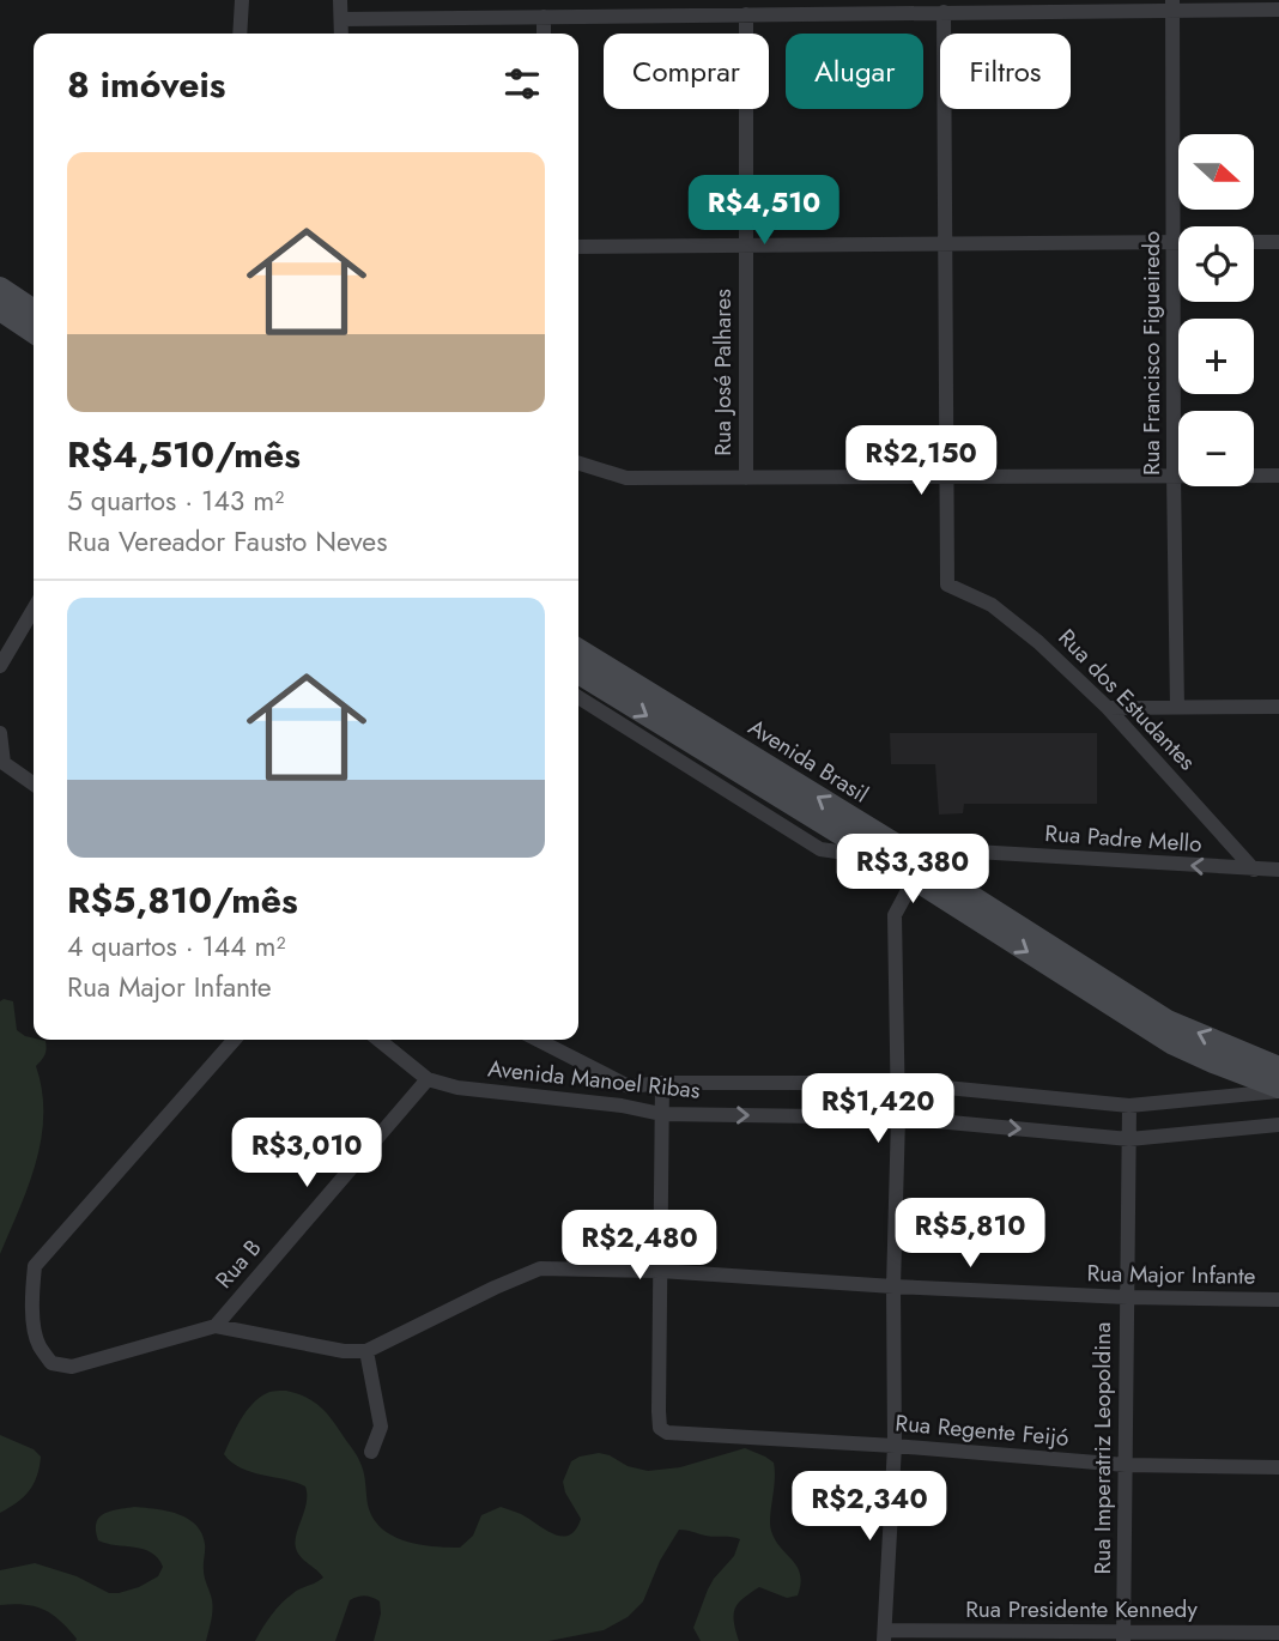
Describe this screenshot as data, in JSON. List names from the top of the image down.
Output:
{
  "streets": {
    "main road": ["Avenida Brasil"],
    "street": [
      "Rua Francisco Figueiredo",
      "Rua José Palhares",
      "Rua dos Estudantes",
      "Rua Padre Mello",
      "Avenida Manoel Ribas",
      "Rua B",
      "Rua Major Infante",
      "Rua Regente Feijó",
      "Rua Imperatriz Leopoldina",
      "Rua Presidente Kennedy"
    ]
  },
  "crossings": [
    ["Rua dos Estudantes", "Rua Padre Mello"],
    ["Avenida Brasil", "Rua Padre Mello"],
    ["Avenida Brasil", "Avenida Manoel Ribas"],
    ["Avenida Manoel Ribas", "Rua B"],
    ["Avenida Manoel Ribas", "Rua Imperatriz Leopoldina"],
    ["Rua Major Infante", "Rua Regente Feijó"],
    ["Rua Major Infante", "Rua Imperatriz Leopoldina"],
    ["Rua Regente Feijó", "Rua Imperatriz Leopoldina"],
    ["Rua Imperatriz Leopoldina", "Rua Presidente Kennedy"]
  ],
  "one_way": ["Rua Padre Mello"],
  "north": "right",
  "page": {
    "chip": ["Comprar", "Alugar", "Filtros"],
    "heading": "8 imóveis",
    "map_buttons": ["+", "−"],
    "list": [
      {
        "name": "R$4,510/mês",
        "note": "5 quartos · 143 m² · Rua Vereador Fausto Neves"
      },
      {
        "name": "R$5,810/mês",
        "note": "4 quartos · 144 m² · Rua Major Infante"
      }
    ],
    "price": [
      "R$4,510",
      "R$2,150",
      "R$3,380",
      "R$1,420",
      "R$3,010",
      "R$5,810",
      "R$2,480",
      "R$2,340"
    ]
  }
}
